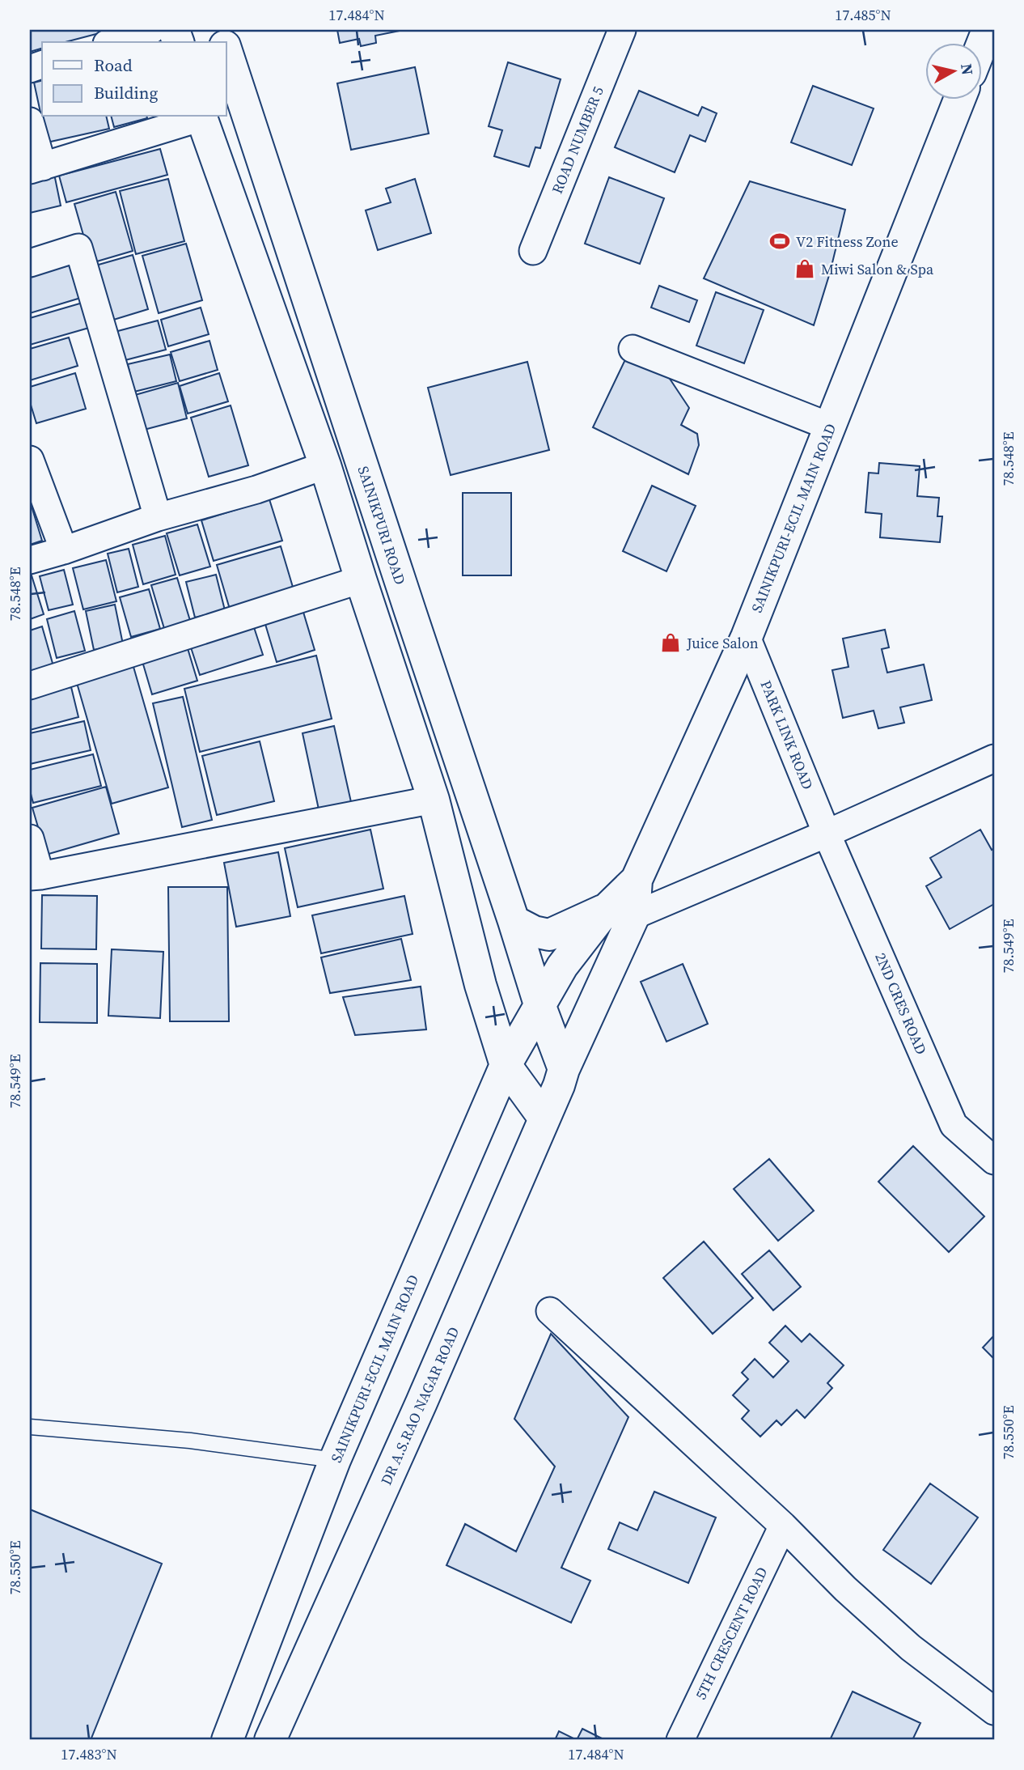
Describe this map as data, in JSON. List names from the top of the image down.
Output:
{
  "streets": {
    "main road": ["SAINIKPURI-ECIL MAIN ROAD", "SAINIKPURI ROAD", "DR A.S.RAO NAGAR ROAD"],
    "street": [
      "ROAD NUMBER 5",
      "PARK LINK ROAD",
      "2ND CRES ROAD",
      "5TH CRESCENT ROAD"
    ]
  },
  "crossings": [
    ["SAINIKPURI-ECIL MAIN ROAD", "SAINIKPURI ROAD"],
    ["SAINIKPURI-ECIL MAIN ROAD", "PARK LINK ROAD"],
    ["SAINIKPURI-ECIL MAIN ROAD", "DR A.S.RAO NAGAR ROAD"],
    ["SAINIKPURI ROAD", "DR A.S.RAO NAGAR ROAD"],
    ["PARK LINK ROAD", "2ND CRES ROAD"]
  ],
  "places": {
    "sports": ["V2 Fitness Zone"],
    "shop": ["Miwi Salon & Spa", "Juice Salon"]
  },
  "legend": ["Road", "Building"],
  "north": "right",
  "coordinates": [
    "17.484°N",
    "17.485°N",
    "78.548°E",
    "78.549°E",
    "78.550°E",
    "17.483°N"
  ]
}
